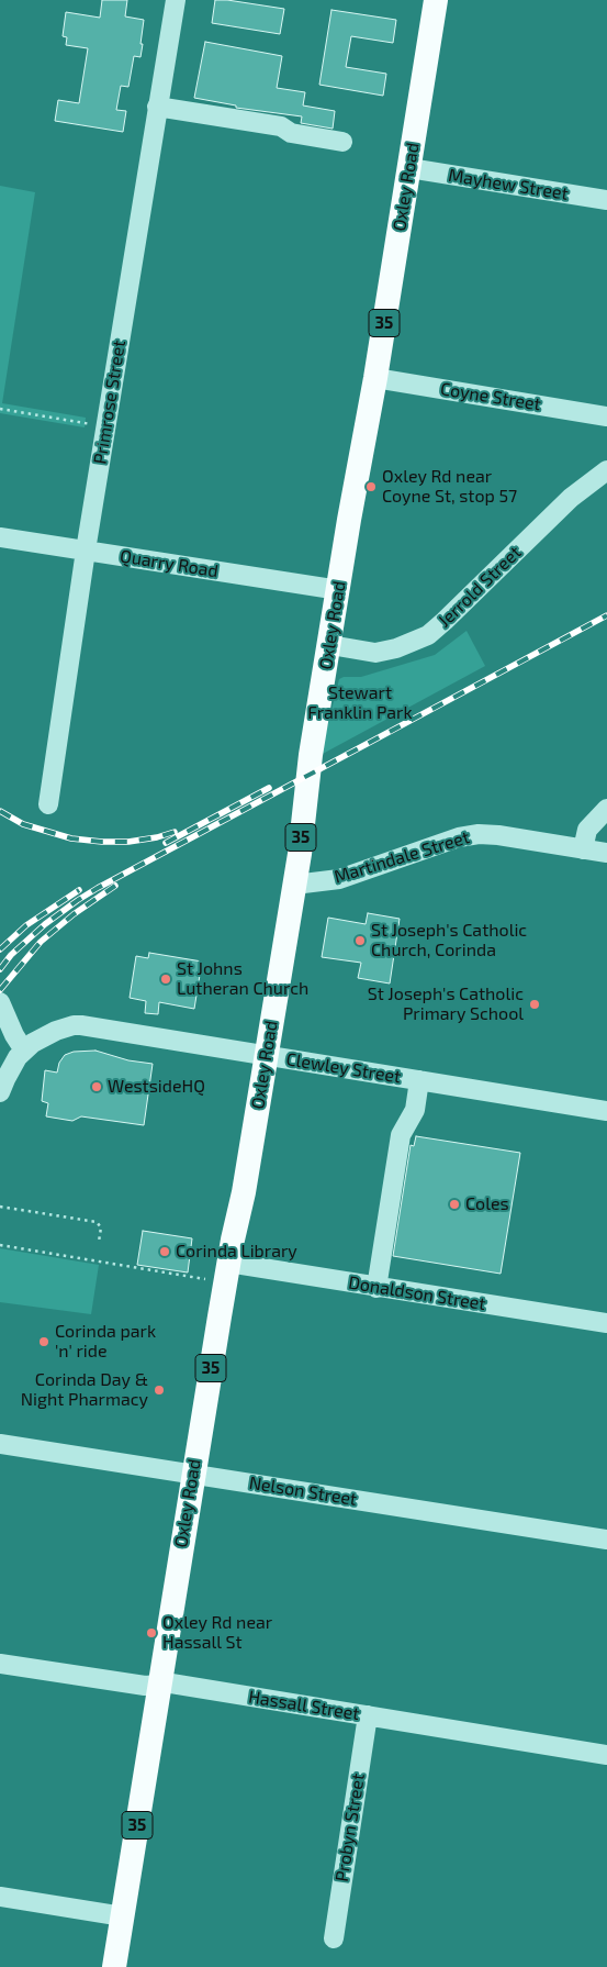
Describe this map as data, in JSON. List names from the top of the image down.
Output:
{
  "streets": {
    "main road": ["Oxley Road", "35"],
    "street": [
      "Mayhew Street",
      "Coyne Street",
      "Primrose Street",
      "Quarry Road",
      "Jerrold Street",
      "Martindale Street",
      "Clewley Street",
      "Donaldson Street",
      "Nelson Street",
      "Hassall Street",
      "Probyn Street"
    ]
  },
  "crossings": [
    ["Mayhew Street", "Oxley Road"],
    ["Oxley Road", "Coyne Street"],
    ["Oxley Road", "Quarry Road"],
    ["Oxley Road", "Jerrold Street"],
    ["Oxley Road", "Martindale Street"],
    ["Oxley Road", "Clewley Street"],
    ["Oxley Road", "Donaldson Street"],
    ["Oxley Road", "Nelson Street"],
    ["Oxley Road", "Hassall Street"],
    ["Primrose Street", "Quarry Road"],
    ["Hassall Street", "Probyn Street"]
  ],
  "parks": ["Stewart Franklin Park"],
  "places": [
    "Oxley Rd near Coyne St, stop 57",
    "St Joseph's Catholic Church, Corinda",
    "St Johns Lutheran Church",
    "St Joseph's Catholic Primary School",
    "WestsideHQ",
    "Coles",
    "Corinda Library",
    "Corinda park 'n' ride",
    "Corinda Day & Night Pharmacy",
    "Oxley Rd near Hassall St"
  ]
}
